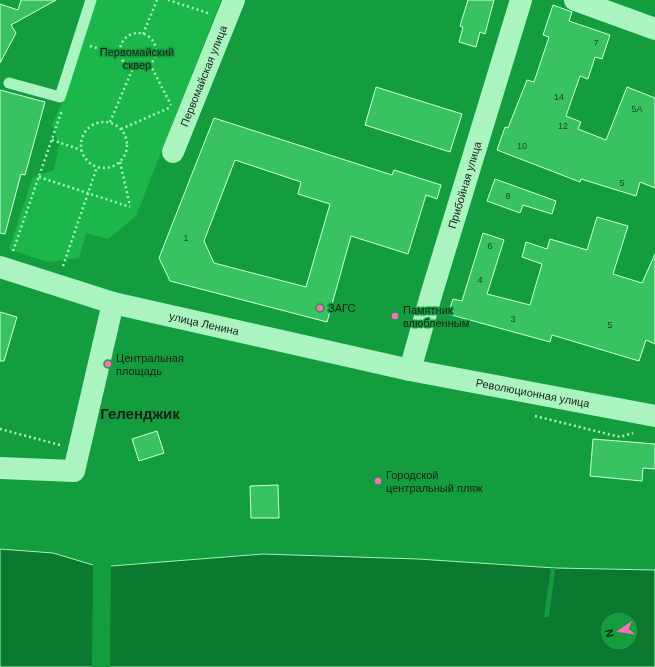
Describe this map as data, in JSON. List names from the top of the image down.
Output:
{
  "streets": {
    "street": [
      "Первомайская улица",
      "Прибойная улица",
      "улица Ленина",
      "Революционная улица"
    ]
  },
  "crossings": [
    ["Прибойная улица", "улица Ленина"],
    ["Прибойная улица", "Революционная улица"],
    ["улица Ленина", "Революционная улица"]
  ],
  "districts": ["Геленджик"],
  "parks": ["Первомайский сквер"],
  "places": [
    "ЗАГС",
    "Памятник влюбленным",
    "Центральная площадь",
    "Городской центральный пляж"
  ],
  "house_numbers": [
    "7",
    "14",
    "5А",
    "12",
    "10",
    "5",
    "8",
    "1",
    "6",
    "4",
    "3",
    "5"
  ],
  "north": "left"
}
